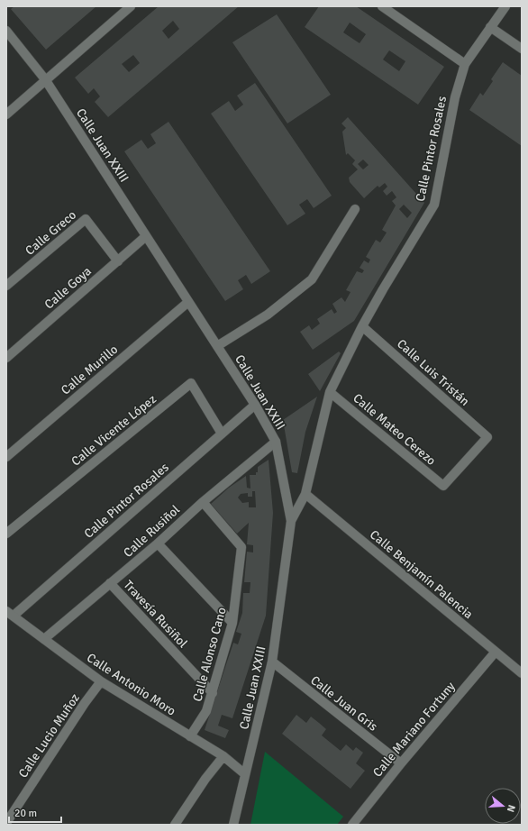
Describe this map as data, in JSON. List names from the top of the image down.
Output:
{
  "streets": {
    "street": [
      "Calle Juan XXIII",
      "Calle Pintor Rosales",
      "Calle Greco",
      "Calle Goya",
      "Calle Murillo",
      "Calle Luis Tristán",
      "Calle Mateo Cerezo",
      "Calle Vicente López",
      "Calle Rusiñol",
      "Calle Benjamín Palencia",
      "Travesía Rusiñol",
      "Calle Alonso Cano",
      "Calle Antonio Moro",
      "Calle Juan Gris",
      "Calle Mariano Fortuny",
      "Calle Lucio Muñoz"
    ]
  },
  "crossings": [
    ["Calle Juan XXIII", "Calle Pintor Rosales"],
    ["Calle Juan XXIII", "Calle Goya"],
    ["Calle Juan XXIII", "Calle Murillo"],
    ["Calle Juan XXIII", "Calle Rusiñol"],
    ["Calle Juan XXIII", "Calle Antonio Moro"],
    ["Calle Juan XXIII", "Calle Juan Gris"],
    ["Calle Pintor Rosales", "Calle Luis Tristán"],
    ["Calle Pintor Rosales", "Calle Mateo Cerezo"],
    ["Calle Pintor Rosales", "Calle Vicente López"],
    ["Calle Pintor Rosales", "Calle Benjamín Palencia"],
    ["Calle Pintor Rosales", "Calle Antonio Moro"],
    ["Calle Greco", "Calle Goya"],
    ["Calle Luis Tristán", "Calle Mateo Cerezo"],
    ["Calle Rusiñol", "Travesía Rusiñol"],
    ["Calle Rusiñol", "Calle Alonso Cano"],
    ["Calle Rusiñol", "Calle Antonio Moro"],
    ["Calle Benjamín Palencia", "Calle Mariano Fortuny"],
    ["Travesía Rusiñol", "Calle Alonso Cano"],
    ["Calle Alonso Cano", "Calle Antonio Moro"],
    ["Calle Antonio Moro", "Calle Lucio Muñoz"],
    ["Calle Juan Gris", "Calle Mariano Fortuny"]
  ],
  "scale_bar": "20 m",
  "north": "right"
}
